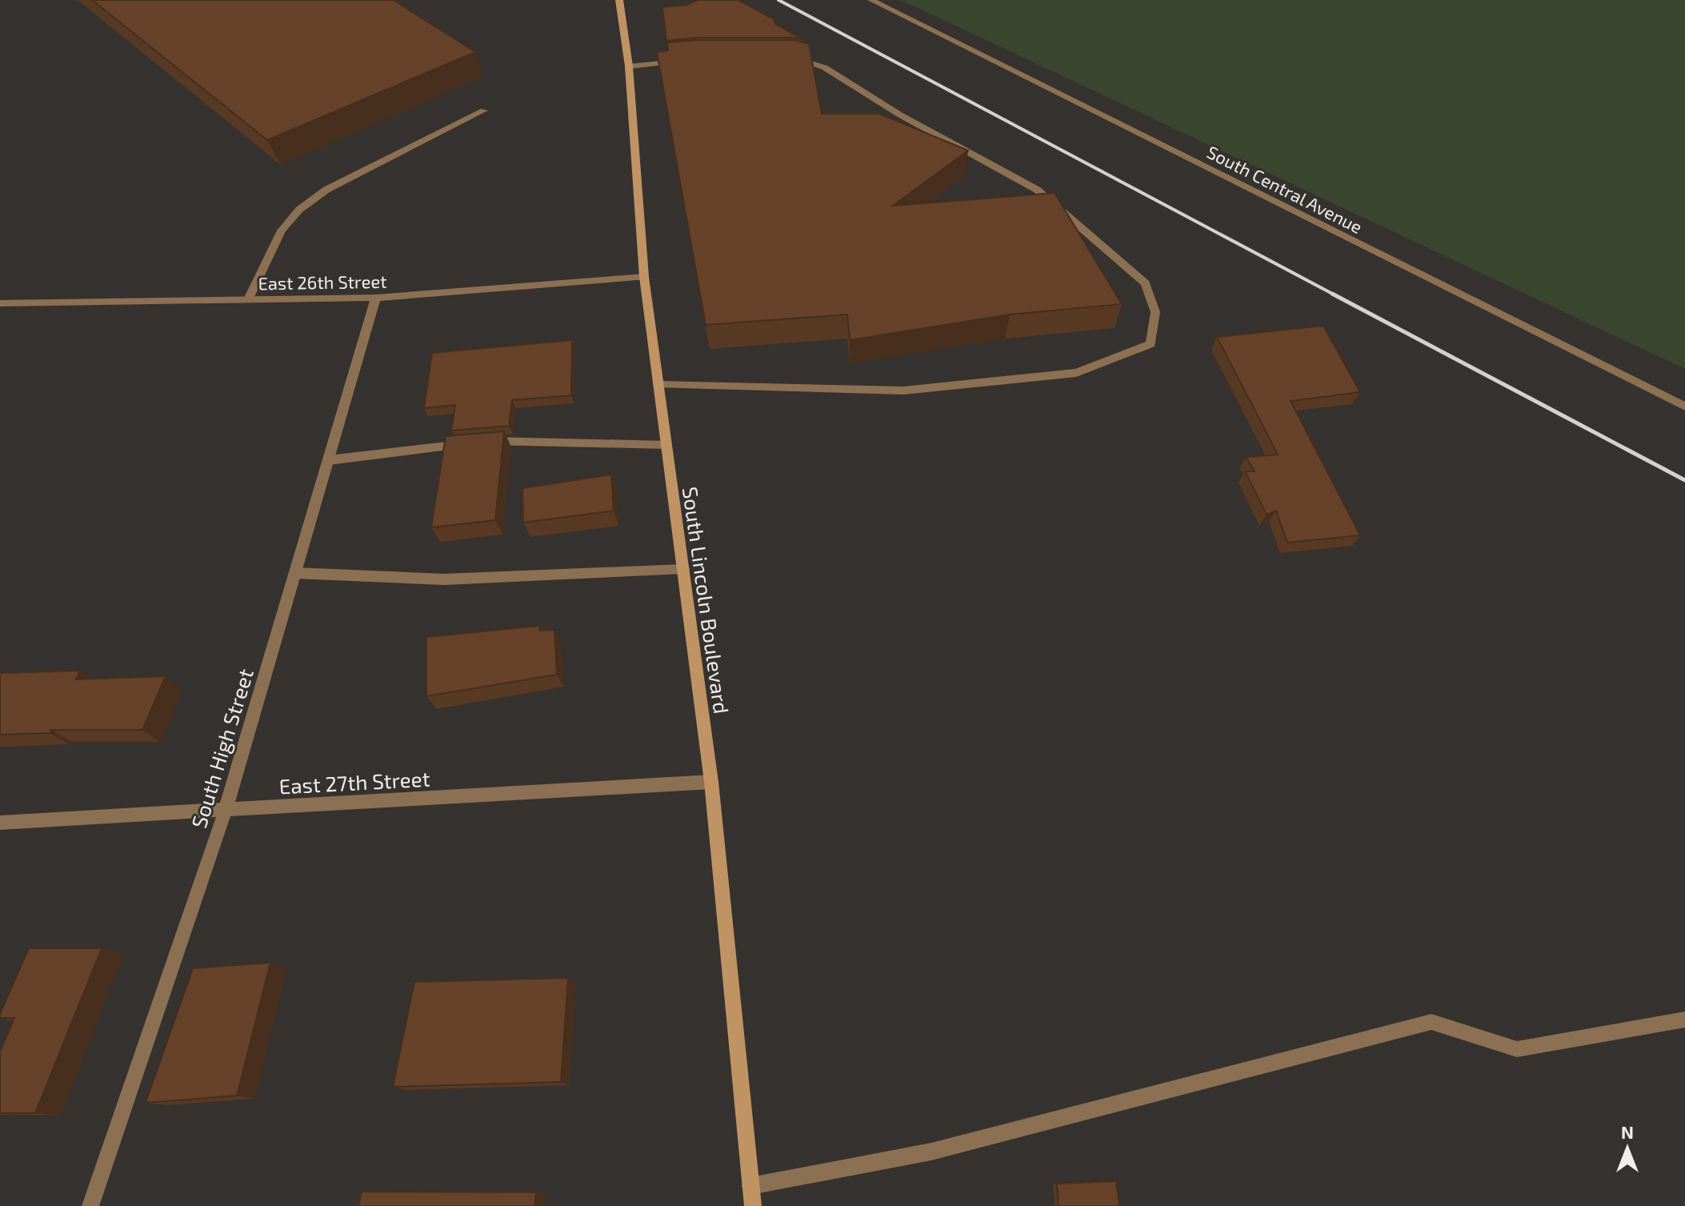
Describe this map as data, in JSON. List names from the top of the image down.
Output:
{
  "streets": {
    "street": [
      "South Central Avenue",
      "East 26th Street",
      "South Lincoln Boulevard",
      "South High Street",
      "East 27th Street"
    ]
  },
  "crossings": [
    ["East 26th Street", "South Lincoln Boulevard"],
    ["East 26th Street", "South High Street"],
    ["South Lincoln Boulevard", "East 27th Street"],
    ["South High Street", "East 27th Street"]
  ],
  "north": "top"
}
